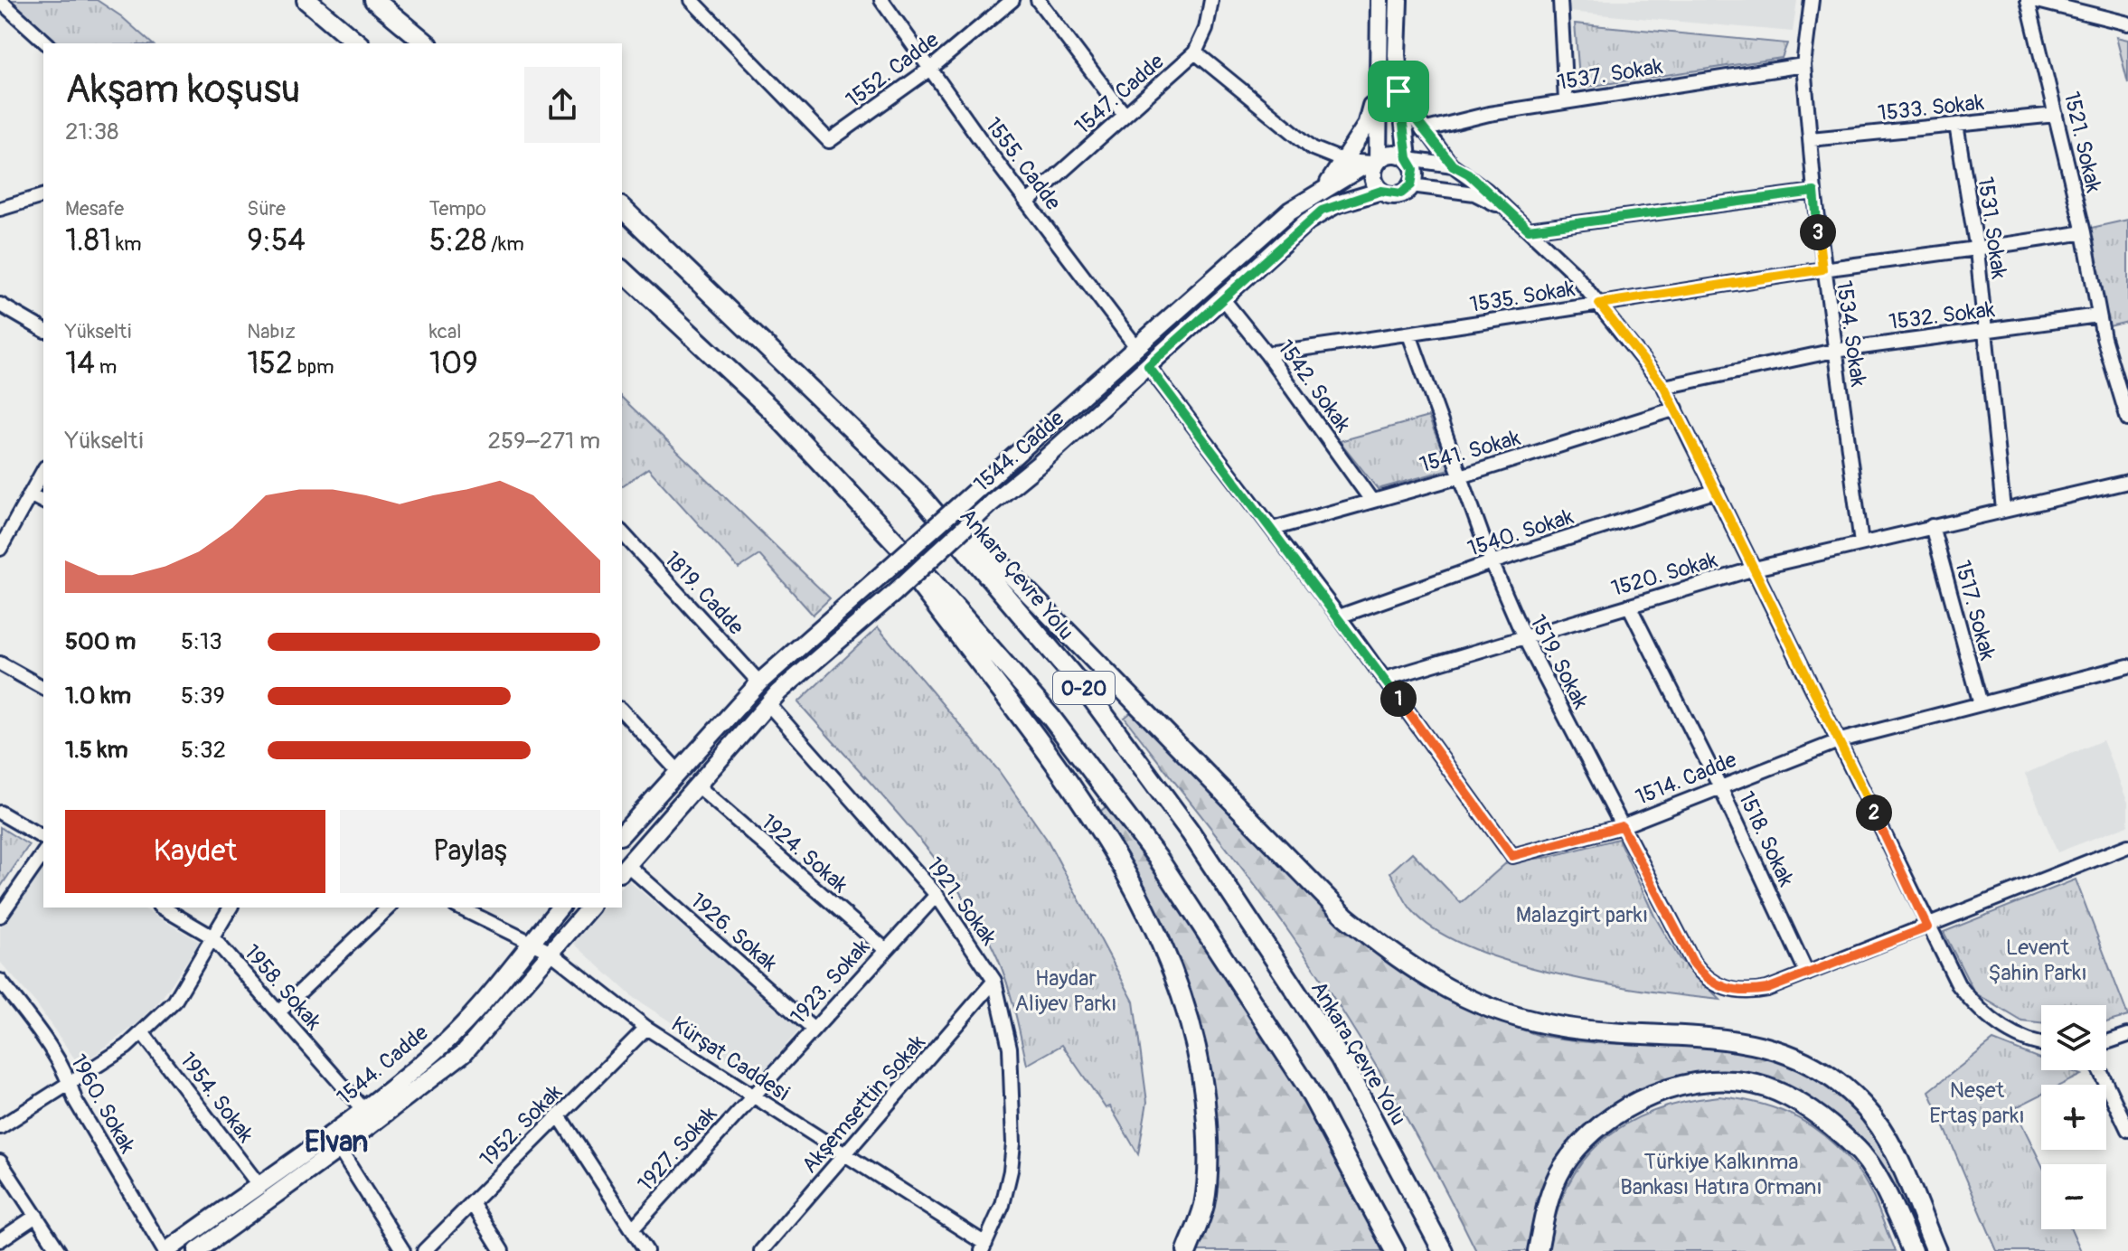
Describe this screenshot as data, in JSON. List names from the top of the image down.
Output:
{
  "streets": {
    "highway": ["Ankara Çevre Yolu", "O-20"],
    "main road": ["1544. Cadde"],
    "street": [
      "1552. Cadde",
      "1537. Sokak",
      "1547. Cadde",
      "1533. Sokak",
      "1521. Sokak",
      "1555. Cadde",
      "1531. Sokak",
      "1535. Sokak",
      "1532. Sokak",
      "1534. Sokak",
      "1542. Sokak",
      "1541. Sokak",
      "1540. Sokak",
      "1520. Sokak",
      "1819. Cadde",
      "1517. Sokak",
      "1519. Sokak",
      "1514. Cadde",
      "1518. Sokak",
      "1924. Sokak",
      "1921. Sokak",
      "1926. Sokak",
      "1923. Sokak",
      "1958. Sokak",
      "Kürşat Caddesi",
      "1954. Sokak",
      "1960. Sokak",
      "Akşemsettin Sokak",
      "1952. Sokak",
      "1927. Sokak"
    ]
  },
  "crossings": [
    ["1552. Cadde", "1555. Cadde"],
    ["1537. Sokak", "1534. Sokak"],
    ["1547. Cadde", "1555. Cadde"],
    ["1533. Sokak", "1521. Sokak"],
    ["1533. Sokak", "1531. Sokak"],
    ["1533. Sokak", "1534. Sokak"],
    ["1521. Sokak", "1535. Sokak"],
    ["1521. Sokak", "1532. Sokak"],
    ["1555. Cadde", "1544. Cadde"],
    ["1531. Sokak", "1535. Sokak"],
    ["1531. Sokak", "1532. Sokak"],
    ["1531. Sokak", "1520. Sokak"],
    ["1535. Sokak", "1534. Sokak"],
    ["1535. Sokak", "1542. Sokak"],
    ["1535. Sokak", "1519. Sokak"],
    ["1532. Sokak", "1534. Sokak"],
    ["1534. Sokak", "1520. Sokak"],
    ["1542. Sokak", "1544. Cadde"],
    ["1542. Sokak", "1541. Sokak"],
    ["1544. Cadde", "1819. Cadde"],
    ["1544. Cadde", "1514. Cadde"],
    ["1544. Cadde", "1924. Sokak"],
    ["1544. Cadde", "1921. Sokak"],
    ["1544. Cadde", "1926. Sokak"],
    ["1544. Cadde", "1958. Sokak"],
    ["1544. Cadde", "Kürşat Caddesi"],
    ["1544. Cadde", "1954. Sokak"],
    ["1544. Cadde", "1960. Sokak"],
    ["1541. Sokak", "1519. Sokak"],
    ["1541. Sokak", "1514. Cadde"],
    ["1540. Sokak", "1519. Sokak"],
    ["1540. Sokak", "1514. Cadde"],
    ["1520. Sokak", "1517. Sokak"],
    ["1520. Sokak", "1519. Sokak"],
    ["1520. Sokak", "1514. Cadde"],
    ["1520. Sokak", "1518. Sokak"],
    ["1517. Sokak", "1514. Cadde"],
    ["1519. Sokak", "1514. Cadde"],
    ["1519. Sokak", "1518. Sokak"],
    ["1514. Cadde", "1518. Sokak"],
    ["1924. Sokak", "1923. Sokak"],
    ["1921. Sokak", "1923. Sokak"],
    ["1921. Sokak", "Kürşat Caddesi"],
    ["1921. Sokak", "Akşemsettin Sokak"],
    ["1926. Sokak", "1923. Sokak"],
    ["1923. Sokak", "Kürşat Caddesi"],
    ["1923. Sokak", "1927. Sokak"],
    ["Kürşat Caddesi", "Akşemsettin Sokak"],
    ["Kürşat Caddesi", "1952. Sokak"],
    ["Kürşat Caddesi", "1927. Sokak"]
  ],
  "districts": ["Elvan"],
  "parks": [
    "Malazgirt parkı",
    "Levent Şahin Parkı",
    "Haydar Aliyev Parkı",
    "Neşet Ertaş parkı",
    "Türkiye Kalkınma Bankası Hatıra Ormanı"
  ],
  "page": {
    "heading": ["Akşam koşusu", "21:38"],
    "stats": [
      ["Mesafe", "1.81 km"],
      ["Süre", "9:54"],
      ["Tempo", "5:28 /km"],
      ["Yükselti", "14 m"],
      ["Nabız", "152 bpm"],
      ["kcal", "109"]
    ],
    "pins": ["3", "1", "2"],
    "chart": ["Yükselti", "259–271 m"],
    "list": [
      {
        "name": "500 m",
        "note": "5:13"
      },
      {
        "name": "1.0 km",
        "note": "5:39"
      },
      {
        "name": "1.5 km",
        "note": "5:32"
      }
    ],
    "buttons": ["Kaydet", "Paylaş"],
    "map_buttons": ["+", "−"]
  }
}
